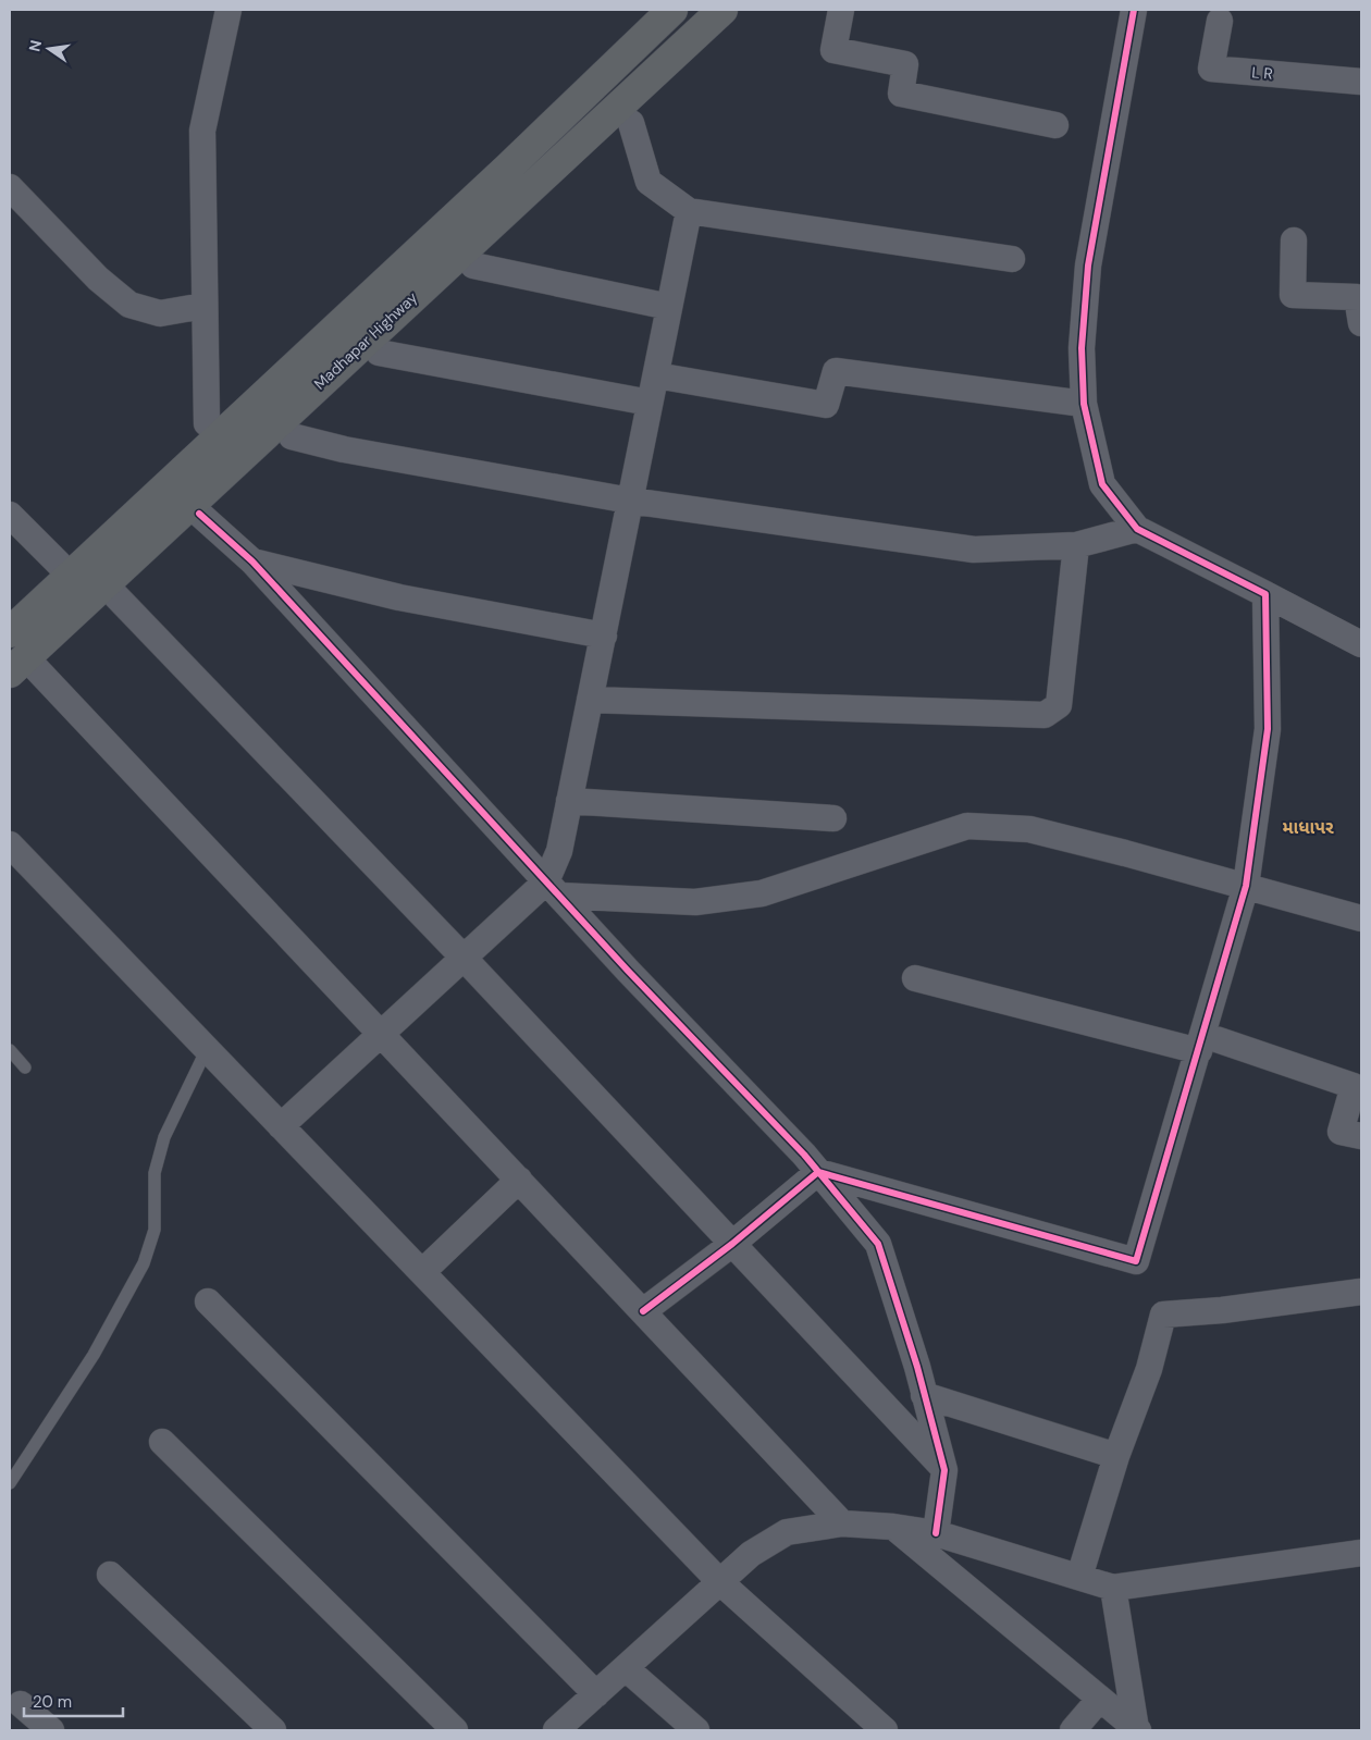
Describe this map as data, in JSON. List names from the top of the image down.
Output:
{
  "streets": {
    "highway": ["Madhapar Highway"],
    "street": ["L R"]
  },
  "districts": ["માધાપર"],
  "scale_bar": "20 m",
  "north": "left"
}
